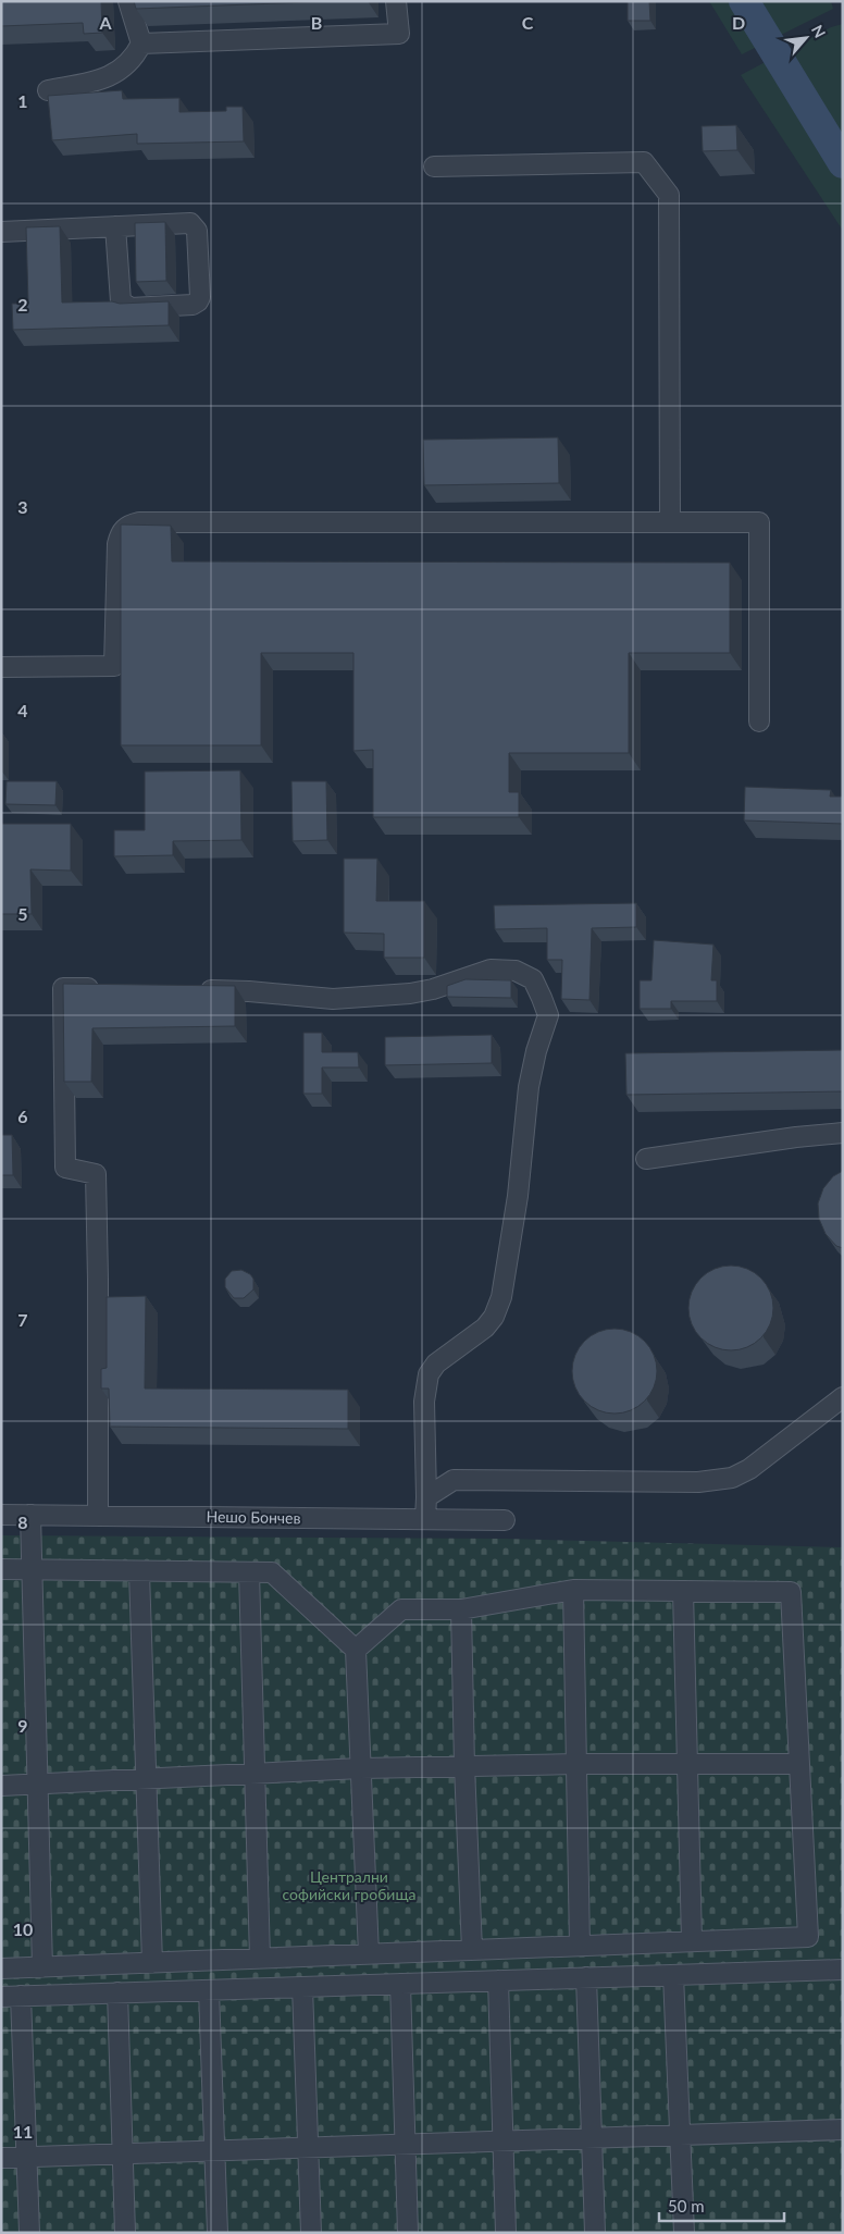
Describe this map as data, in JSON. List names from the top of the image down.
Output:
{
  "streets": {
    "street": ["Нешо Бончев"]
  },
  "parks": ["Централни софийски гробища"],
  "scale_bar": "50 m",
  "north": "top right",
  "grid": {
    "columns": [
      "A",
      "B",
      "C",
      "D"
    ],
    "rows": [
      "1",
      "2",
      "3",
      "4",
      "5",
      "6",
      "7",
      "8",
      "9",
      "10",
      "11"
    ]
  }
}
